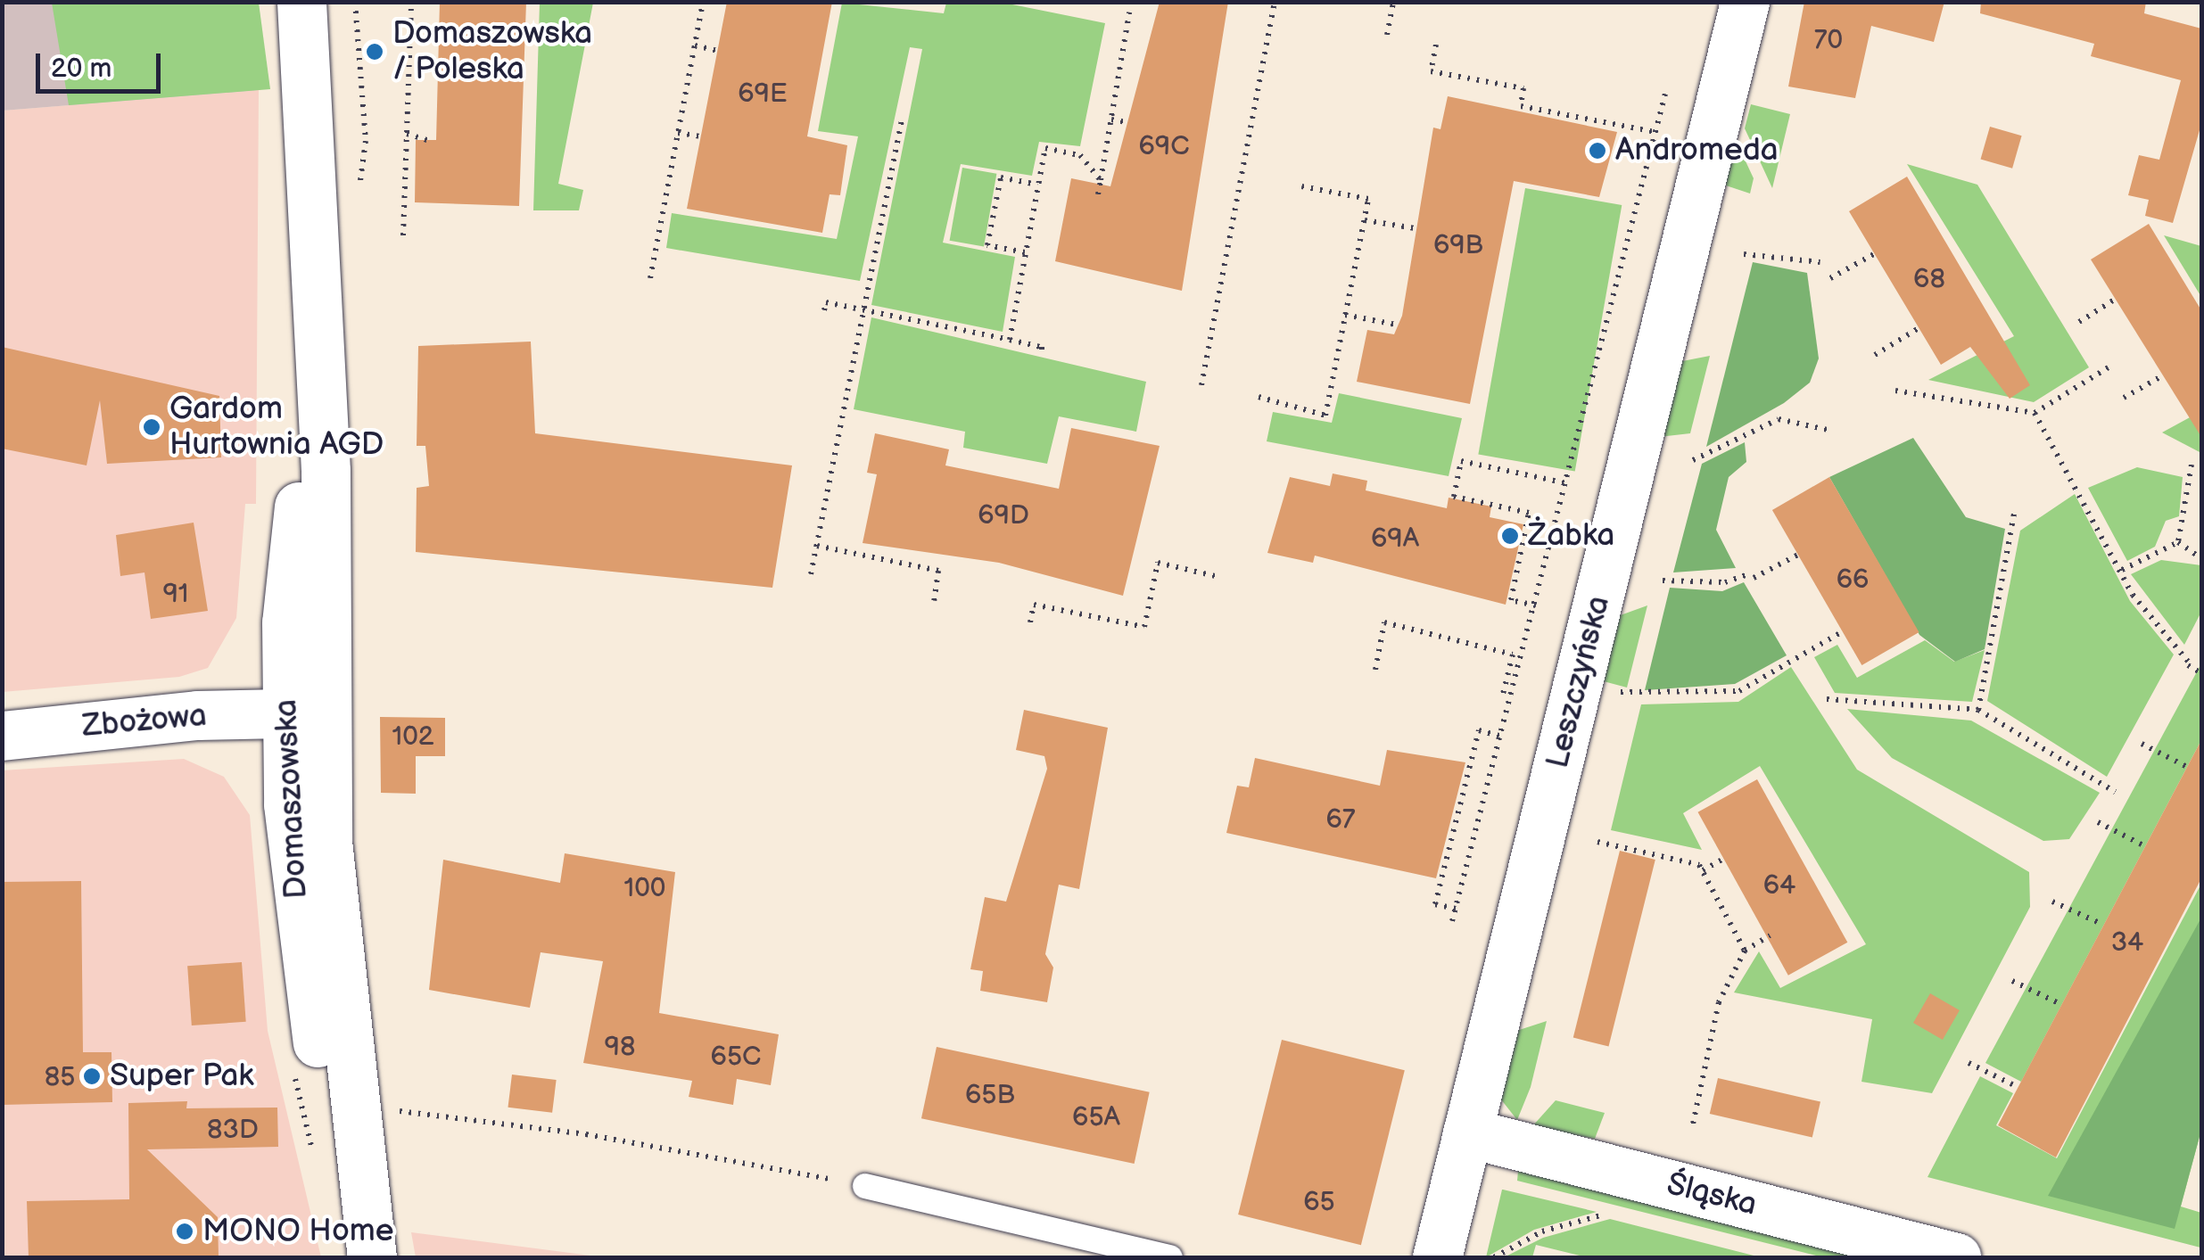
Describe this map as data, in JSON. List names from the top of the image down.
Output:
{
  "streets": {
    "street": [
      "Leszczyńska",
      "Zbożowa",
      "Domaszowska",
      "Śląska"
    ]
  },
  "crossings": [
    ["Leszczyńska", "Śląska"],
    ["Zbożowa", "Domaszowska"]
  ],
  "places": [
    "Domaszowska / Poleska",
    "Andromeda",
    "Gardom Hurtownia AGD",
    "Żabka",
    "Super Pak",
    "MONO Home"
  ],
  "house_numbers": [
    "70",
    "69E",
    "69C",
    "69B",
    "68",
    "69D",
    "69A",
    "66",
    "91",
    "102",
    "67",
    "64",
    "100",
    "34",
    "98",
    "65C",
    "85",
    "65B",
    "65A",
    "83D",
    "65"
  ],
  "scale_bar": "20 m"
}
